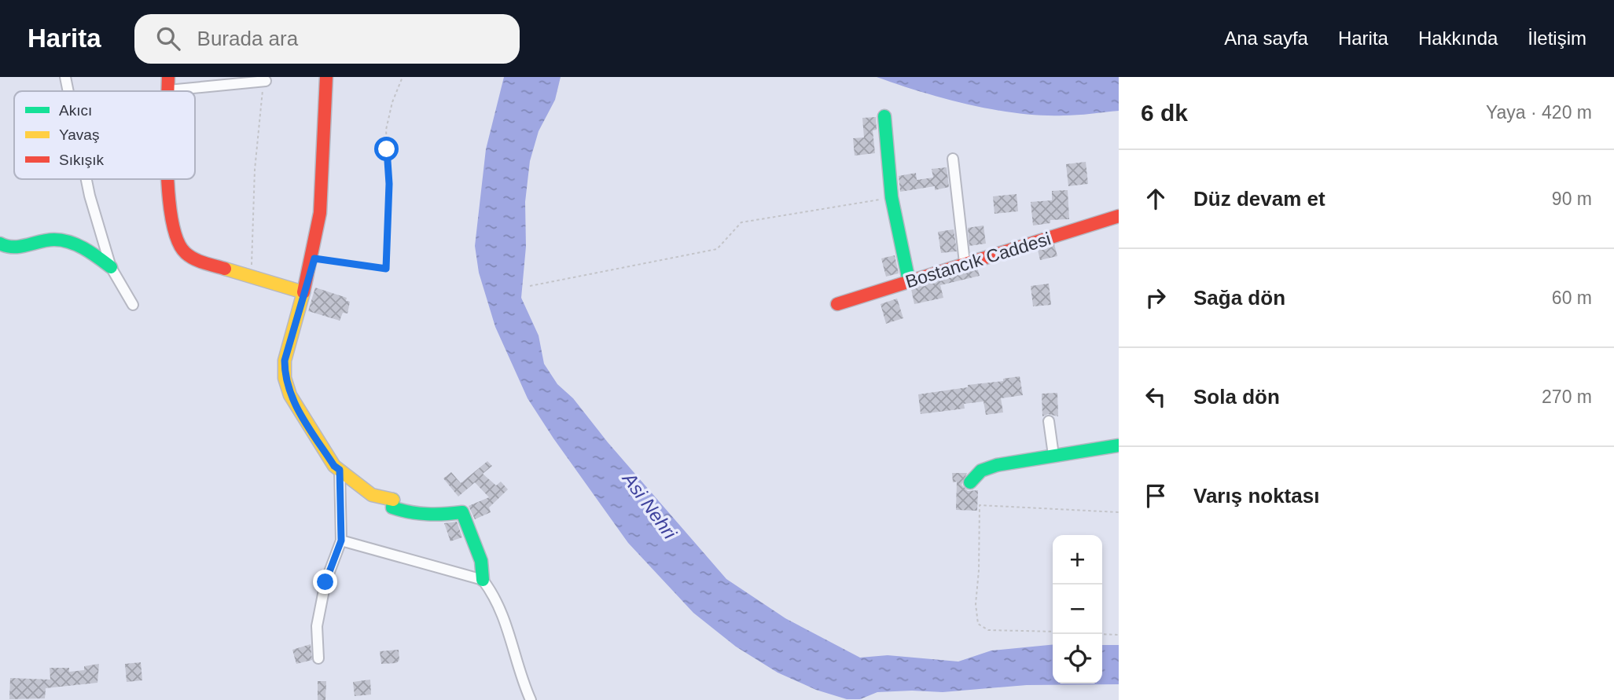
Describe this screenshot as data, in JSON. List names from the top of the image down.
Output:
{
  "streets": {
    "street": ["Bostancık Caddesi"]
  },
  "water": ["Asi Nehri"],
  "legend": ["Akıcı", "Yavaş", "Sıkışık"],
  "page": {
    "header": "Harita",
    "search": "Burada ara",
    "nav": [
      "Ana sayfa",
      "Harita",
      "Hakkında",
      "İletişim"
    ],
    "heading": ["6 dk", "Yaya · 420 m"],
    "list": [
      ["Düz devam et", "90 m"],
      ["Sağa dön", "60 m"],
      ["Sola dön", "270 m"],
      "Varış noktası"
    ],
    "map_buttons": ["+", "−"]
  }
}
